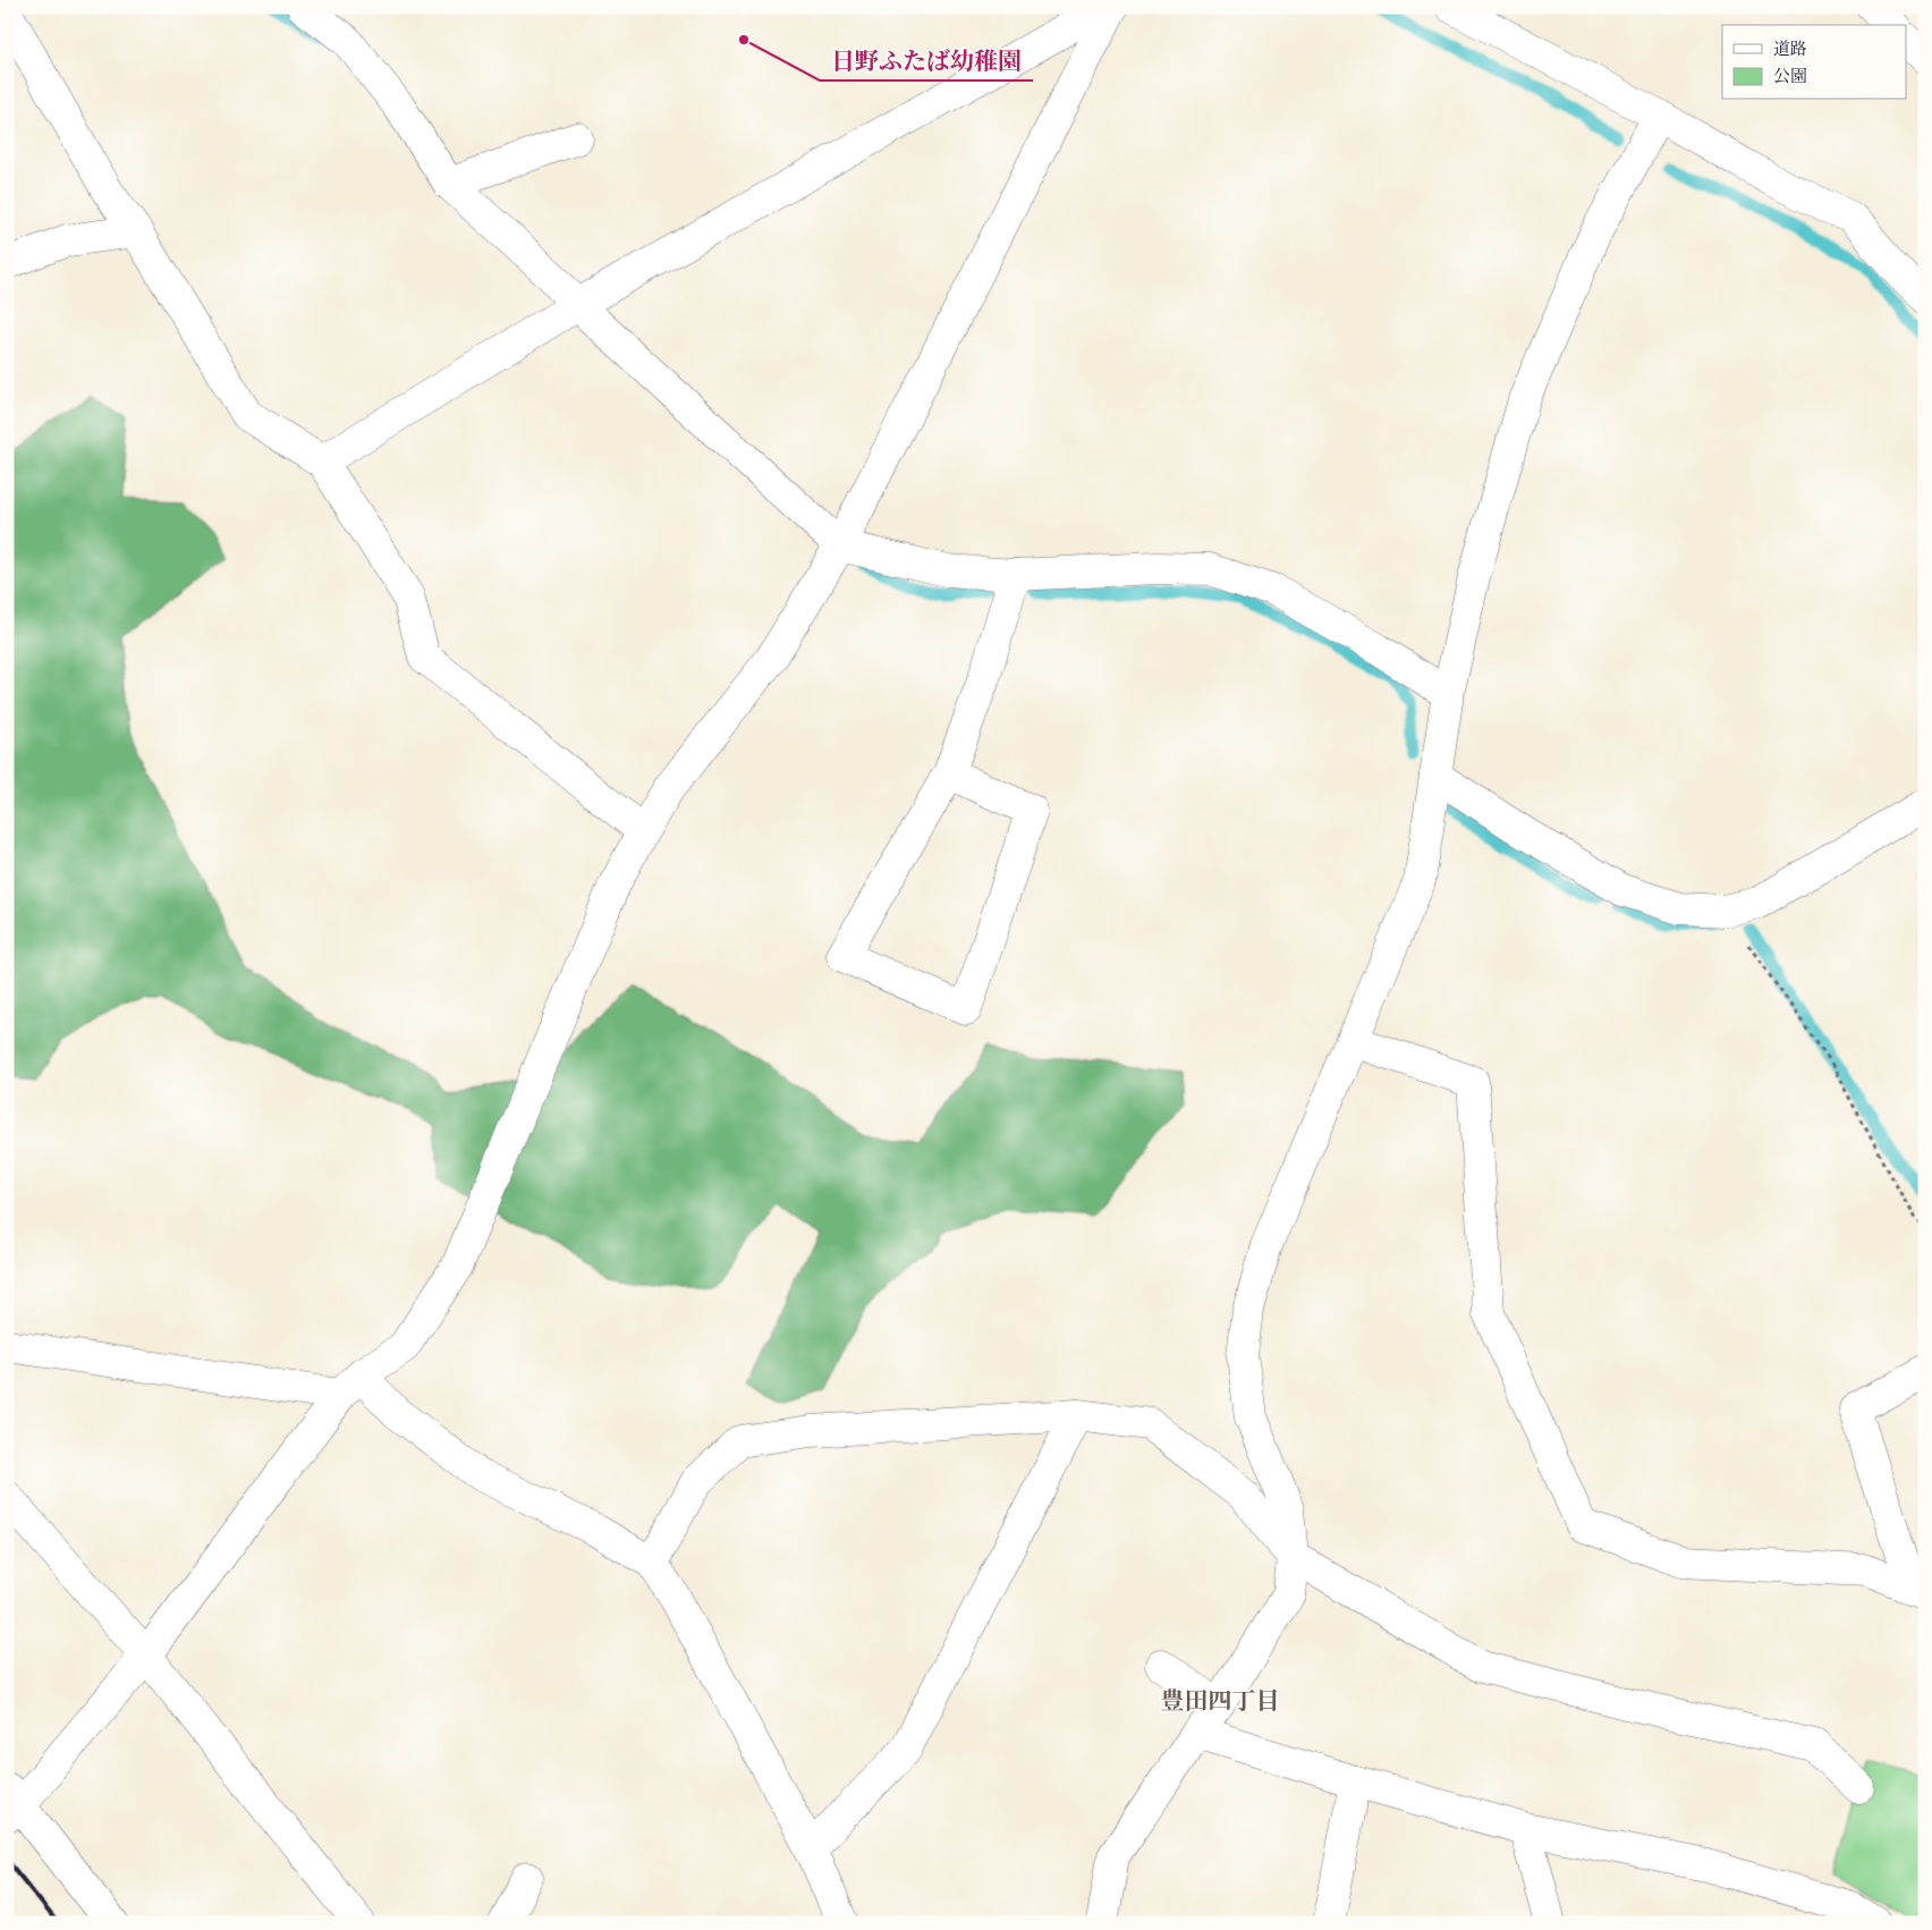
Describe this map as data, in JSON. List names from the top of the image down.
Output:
{
  "districts": ["豊田四丁目"],
  "places": ["日野ふたば幼稚園"],
  "legend": ["道路", "公園"]
}
